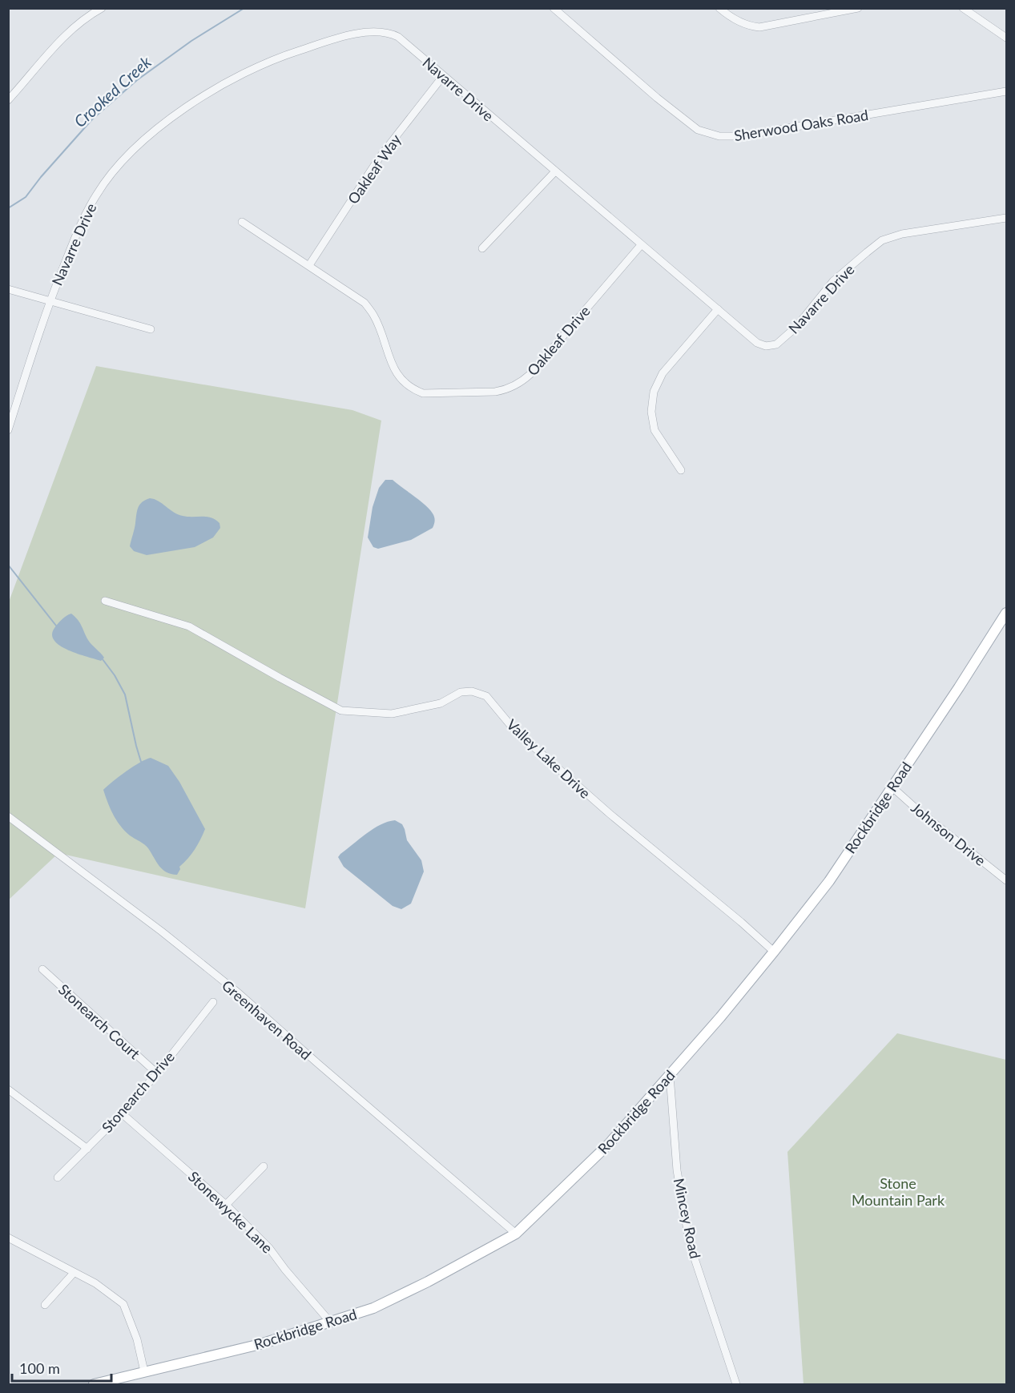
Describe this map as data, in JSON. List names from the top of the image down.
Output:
{
  "streets": {
    "main road": ["Rockbridge Road"],
    "street": [
      "Navarre Drive",
      "Sherwood Oaks Road",
      "Oakleaf Way",
      "Oakleaf Drive",
      "Valley Lake Drive",
      "Johnson Drive",
      "Greenhaven Road",
      "Stonearch Court",
      "Stonearch Drive",
      "Stonewycke Lane",
      "Mincey Road"
    ]
  },
  "crossings": [
    ["Navarre Drive", "Oakleaf Way"],
    ["Navarre Drive", "Oakleaf Drive"],
    ["Oakleaf Way", "Oakleaf Drive"],
    ["Valley Lake Drive", "Rockbridge Road"],
    ["Rockbridge Road", "Johnson Drive"],
    ["Rockbridge Road", "Greenhaven Road"],
    ["Rockbridge Road", "Stonewycke Lane"],
    ["Rockbridge Road", "Mincey Road"],
    ["Stonearch Court", "Stonearch Drive"],
    ["Stonearch Drive", "Stonewycke Lane"]
  ],
  "water": ["Crooked Creek"],
  "parks": ["Stone Mountain Park"],
  "scale_bar": "100 m"
}
